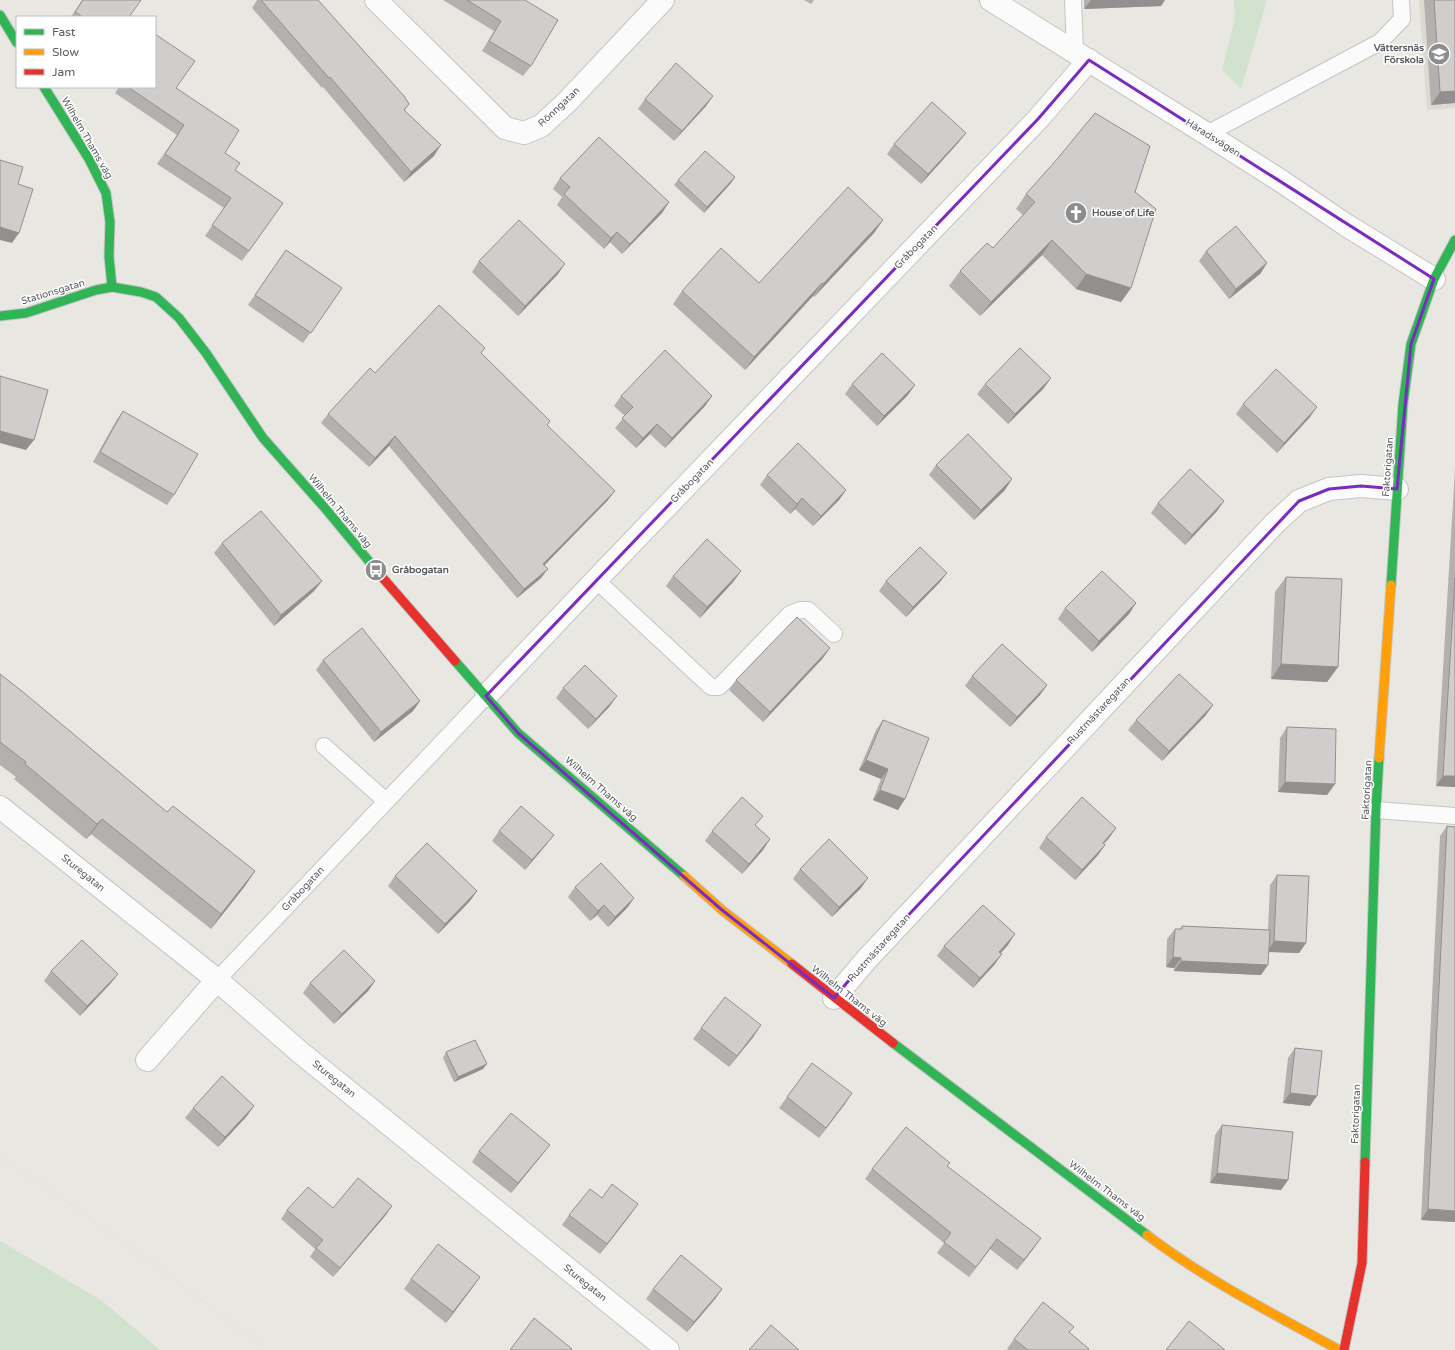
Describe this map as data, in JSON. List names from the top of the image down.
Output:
{
  "streets": {
    "street": [
      "Rönngatan",
      "Wilhelm Thams väg",
      "Häradsvägen",
      "Gråbogatan",
      "Stationsgatan",
      "Faktorigatan",
      "Rustmästaregatan",
      "Sturegatan"
    ]
  },
  "crossings": [
    ["Wilhelm Thams väg", "Gråbogatan"],
    ["Wilhelm Thams väg", "Stationsgatan"],
    ["Wilhelm Thams väg", "Rustmästaregatan"],
    ["Häradsvägen", "Gråbogatan"],
    ["Häradsvägen", "Faktorigatan"],
    ["Gråbogatan", "Sturegatan"],
    ["Faktorigatan", "Rustmästaregatan"]
  ],
  "places": {
    "school or university": ["Vättersnäs Förskola"],
    "church": ["House of Life"],
    "bus stop": ["Gråbogatan"]
  },
  "legend": ["Fast", "Slow", "Jam"]
}
